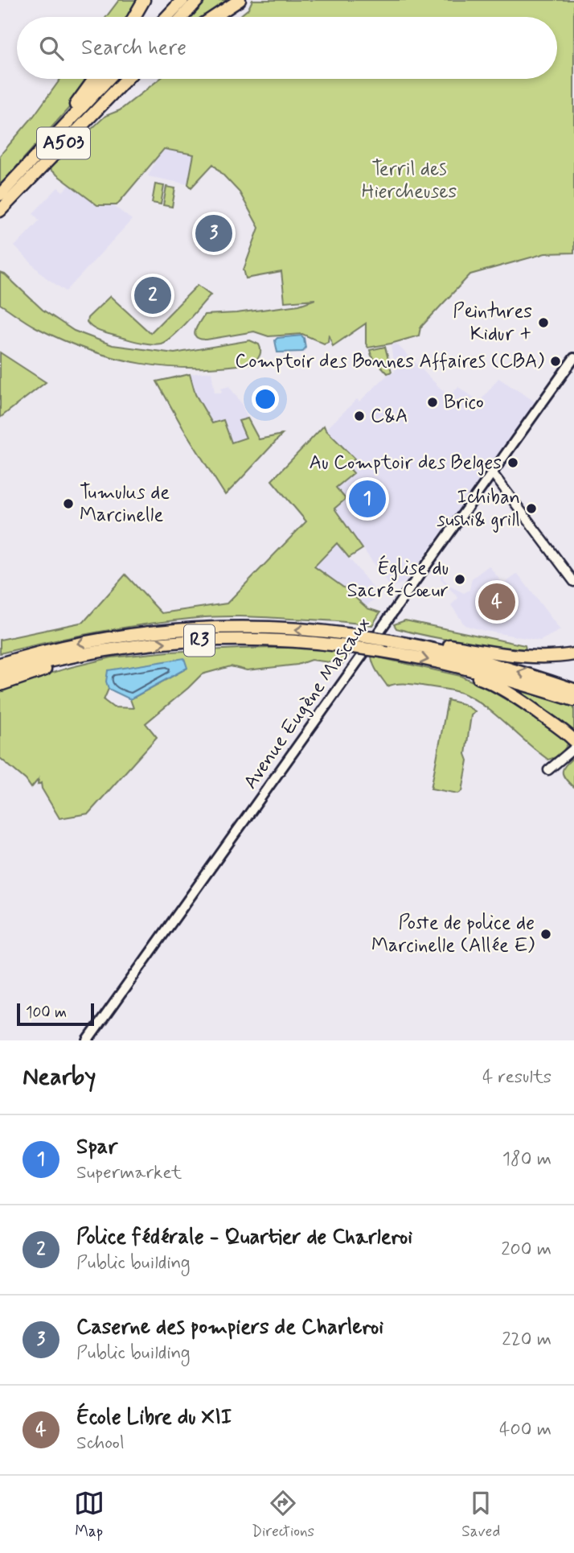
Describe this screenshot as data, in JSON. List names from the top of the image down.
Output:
{
  "streets": {
    "highway": ["A503", "R3"],
    "main road": ["Avenue Eugène Mascaux"]
  },
  "parks": ["Terril des Hiercheuses"],
  "places": [
    "Peintures Kidur +",
    "Comptoir des Bonnes Affaires (CBA)",
    "Brico",
    "C&A",
    "Au Comptoir des Belges",
    "Tumulus de Marcinelle",
    "Ichiban sushi& grill",
    "Église du Sacré-Cœur",
    "Poste de police de Marcinelle (Allée E)"
  ],
  "scale_bar": "100 m",
  "page": {
    "search": "Search here",
    "pins": [
      "3",
      "2",
      "1",
      "4"
    ],
    "scale": "100 m",
    "heading": ["Nearby", "4 results"],
    "list": [
      {
        "mark": "1",
        "name": "Spar",
        "note": "Supermarket",
        "value": "180 m"
      },
      {
        "mark": "2",
        "name": "Police fédérale - Quartier de Charleroi",
        "note": "Public building",
        "value": "200 m"
      },
      {
        "mark": "3",
        "name": "Caserne des pompiers de Charleroi",
        "note": "Public building",
        "value": "220 m"
      },
      {
        "mark": "4",
        "name": "École Libre du XII",
        "note": "School",
        "value": "400 m"
      }
    ],
    "nav": ["Map", "Directions", "Saved"]
  }
}
